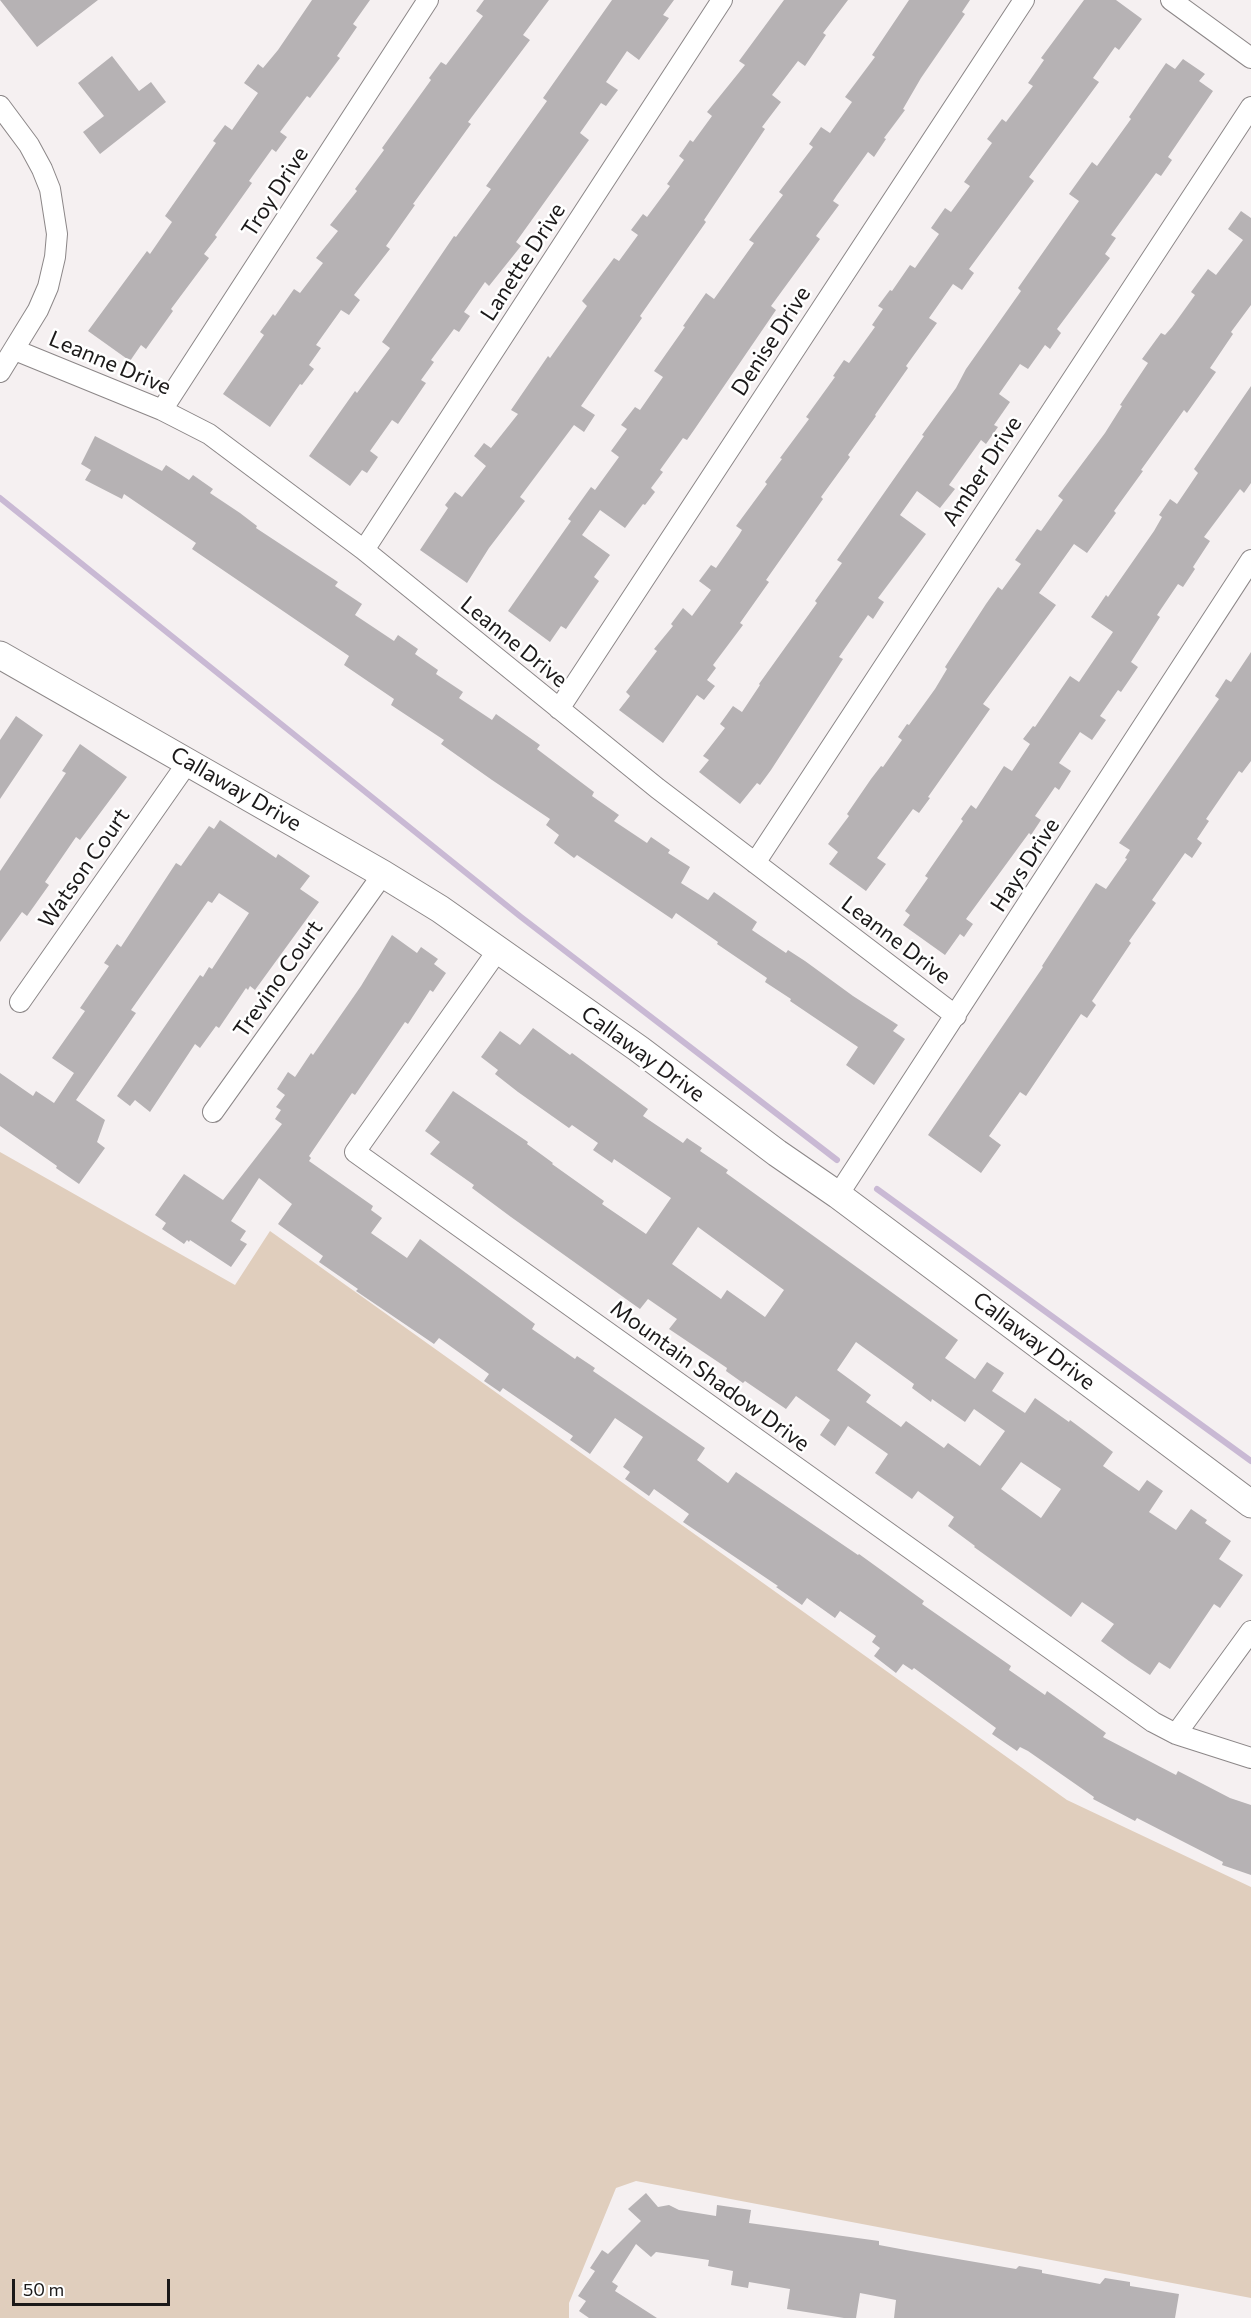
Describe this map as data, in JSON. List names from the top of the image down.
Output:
{
  "streets": {
    "street": [
      "Troy Drive",
      "Lanette Drive",
      "Denise Drive",
      "Leanne Drive",
      "Amber Drive",
      "Callaway Drive",
      "Hays Drive",
      "Watson Court",
      "Trevino Court",
      "Mountain Shadow Drive"
    ]
  },
  "crossings": [
    ["Troy Drive", "Leanne Drive"],
    ["Lanette Drive", "Leanne Drive"],
    ["Denise Drive", "Leanne Drive"],
    ["Leanne Drive", "Amber Drive"],
    ["Leanne Drive", "Hays Drive"],
    ["Callaway Drive", "Hays Drive"],
    ["Callaway Drive", "Watson Court"],
    ["Callaway Drive", "Trevino Court"],
    ["Callaway Drive", "Mountain Shadow Drive"]
  ],
  "scale_bar": "50 m"
}
